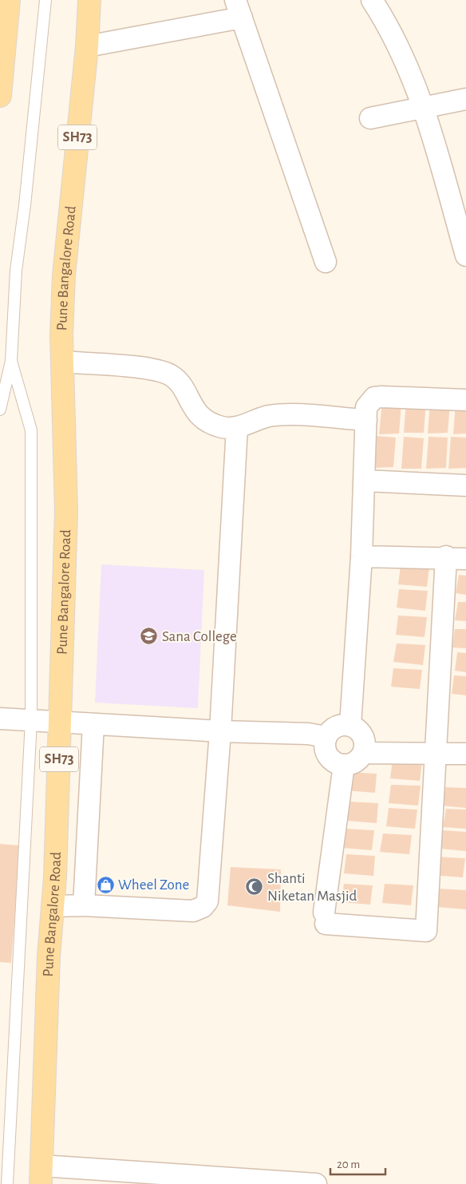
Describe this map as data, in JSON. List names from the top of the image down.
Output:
{
  "streets": {
    "main road": ["SH73", "Pune Bangalore Road"]
  },
  "places": {
    "school or university": ["Sana College"],
    "shop": ["Wheel Zone"],
    "mosque": ["Shanti Niketan Masjid"]
  },
  "scale_bar": "20 m"
}
